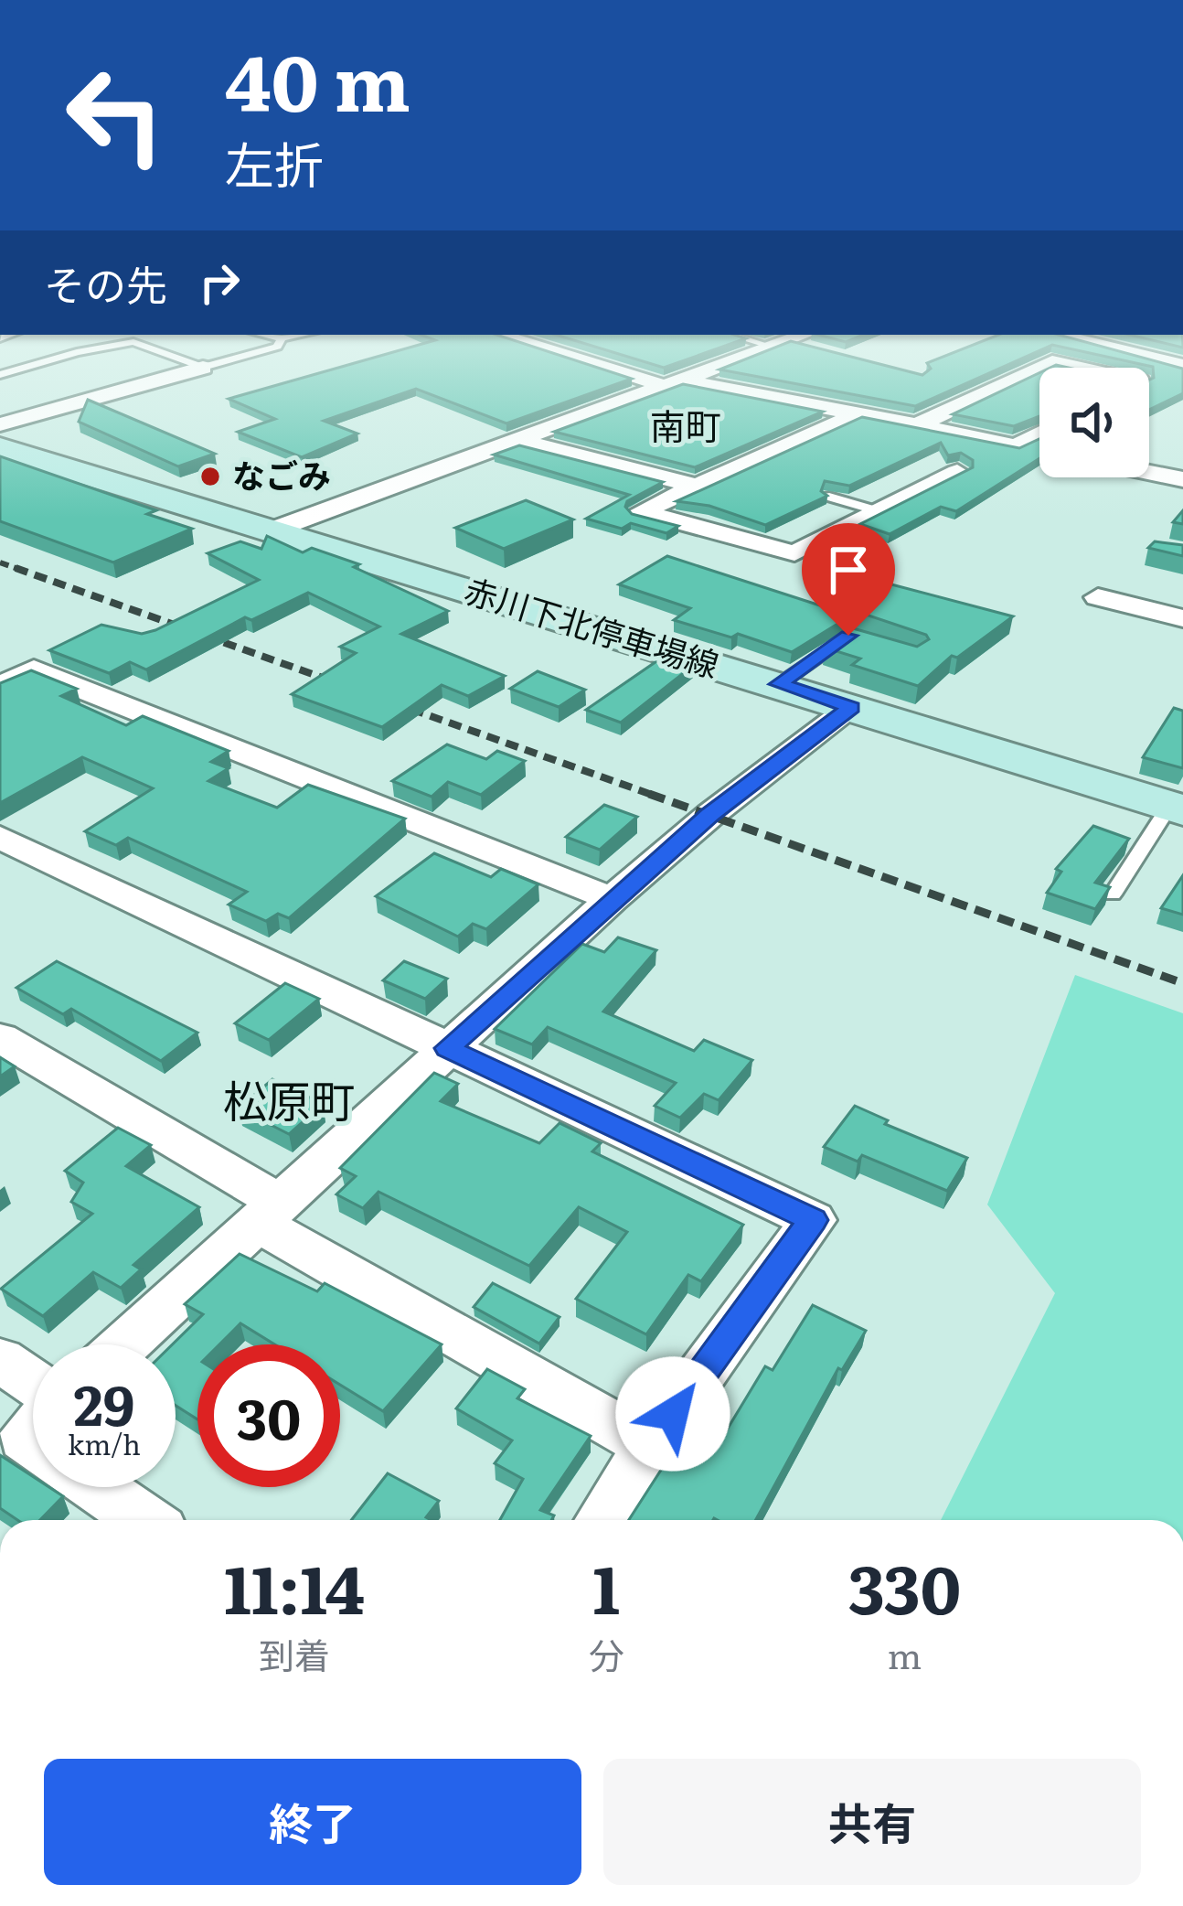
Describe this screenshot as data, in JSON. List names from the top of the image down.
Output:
{
  "streets": {
    "main road": ["赤川下北停車場線"]
  },
  "districts": ["南町", "松原町"],
  "places": ["なごみ"],
  "page": {
    "turn": ["40 m", "左折"],
    "then": "その先",
    "speed": "29 km/h",
    "limit": "30",
    "eta": [
      "11:14",
      "到着",
      "1",
      "分",
      "330",
      "m"
    ],
    "buttons": ["終了", "共有"]
  }
}
